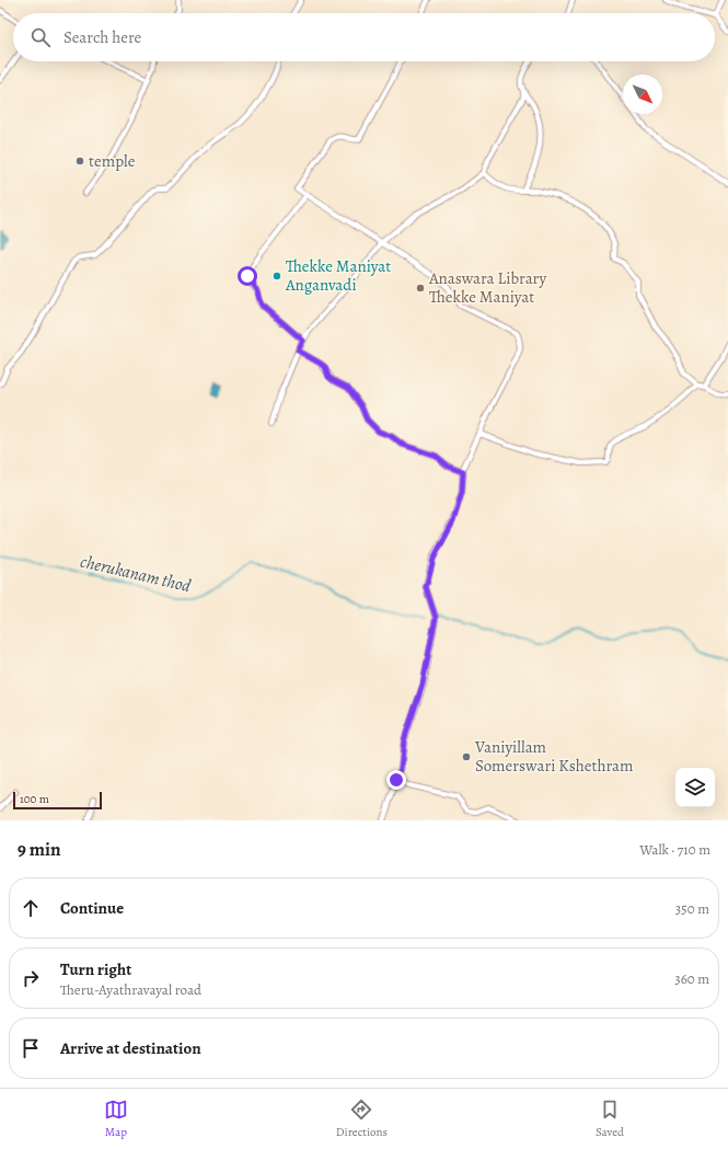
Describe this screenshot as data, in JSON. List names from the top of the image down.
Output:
{
  "water": ["cherukanam thod"],
  "places": [
    "temple",
    "Thekke Maniyat Anganvadi",
    "Anaswara Library Thekke Maniyat",
    "Vaniyillam Somerswari Kshethram"
  ],
  "scale_bar": "100 m",
  "north": "bottom right",
  "page": {
    "search": "Search here",
    "scale": "100 m",
    "heading": ["9 min", "Walk · 710 m"],
    "list": [
      ["Continue", "350 m"],
      ["Turn right", "Theru-Ayathravayal road", "360 m"],
      "Arrive at destination"
    ],
    "nav": ["Map", "Directions", "Saved"]
  }
}
